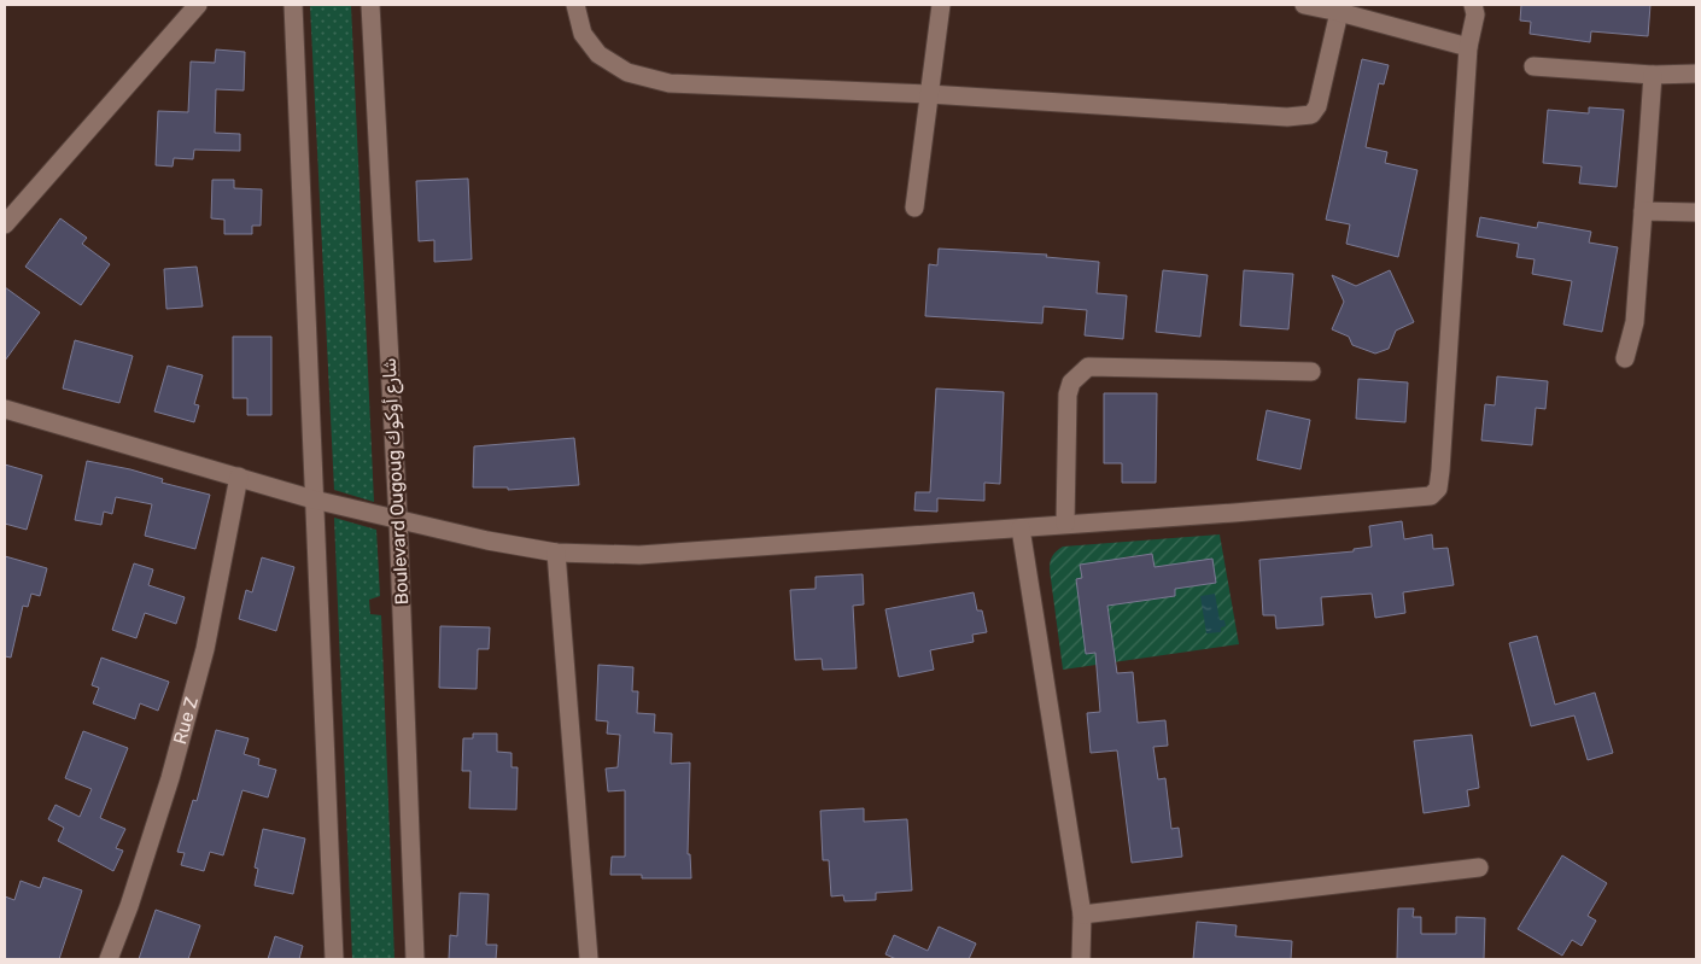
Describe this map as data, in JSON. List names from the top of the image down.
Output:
{
  "streets": {
    "street": ["Boulevard Ougoug شارع أوكوك", "Rue Z"]
  }
}
